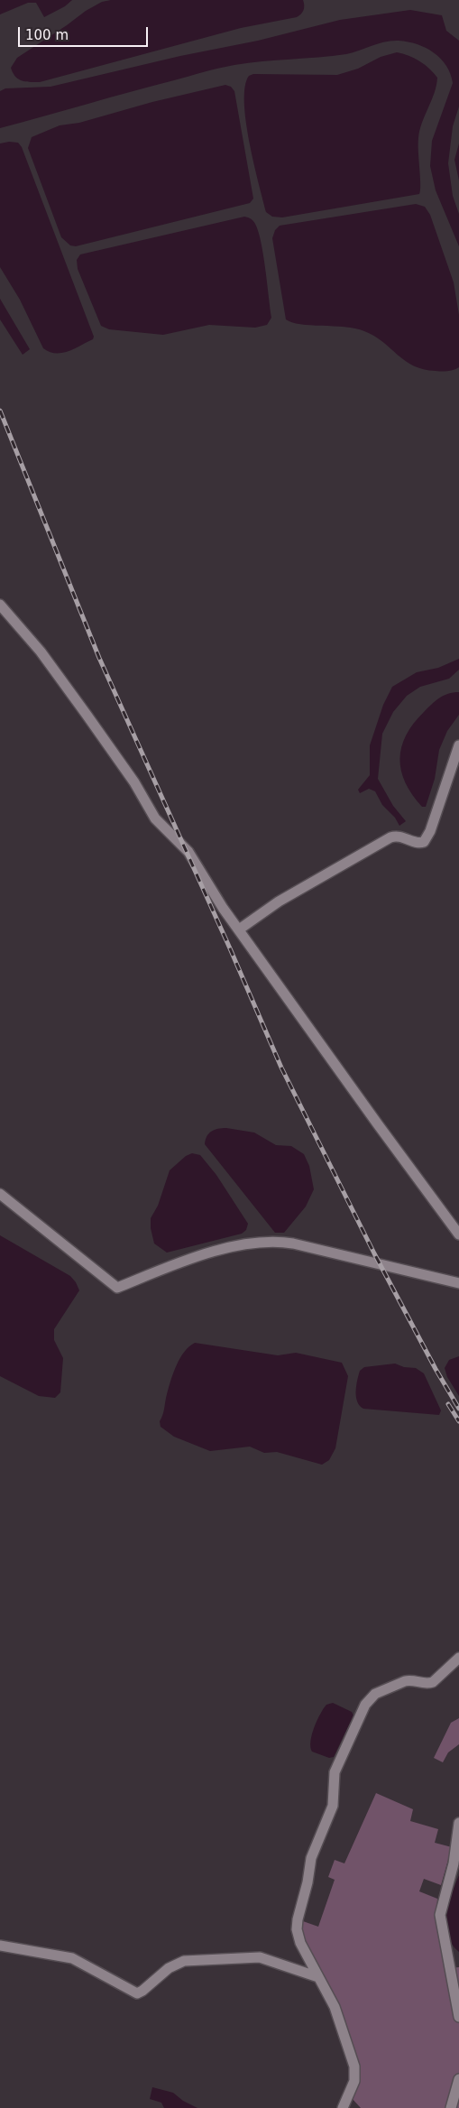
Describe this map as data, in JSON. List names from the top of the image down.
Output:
{
  "scale_bar": "100 m"
}
